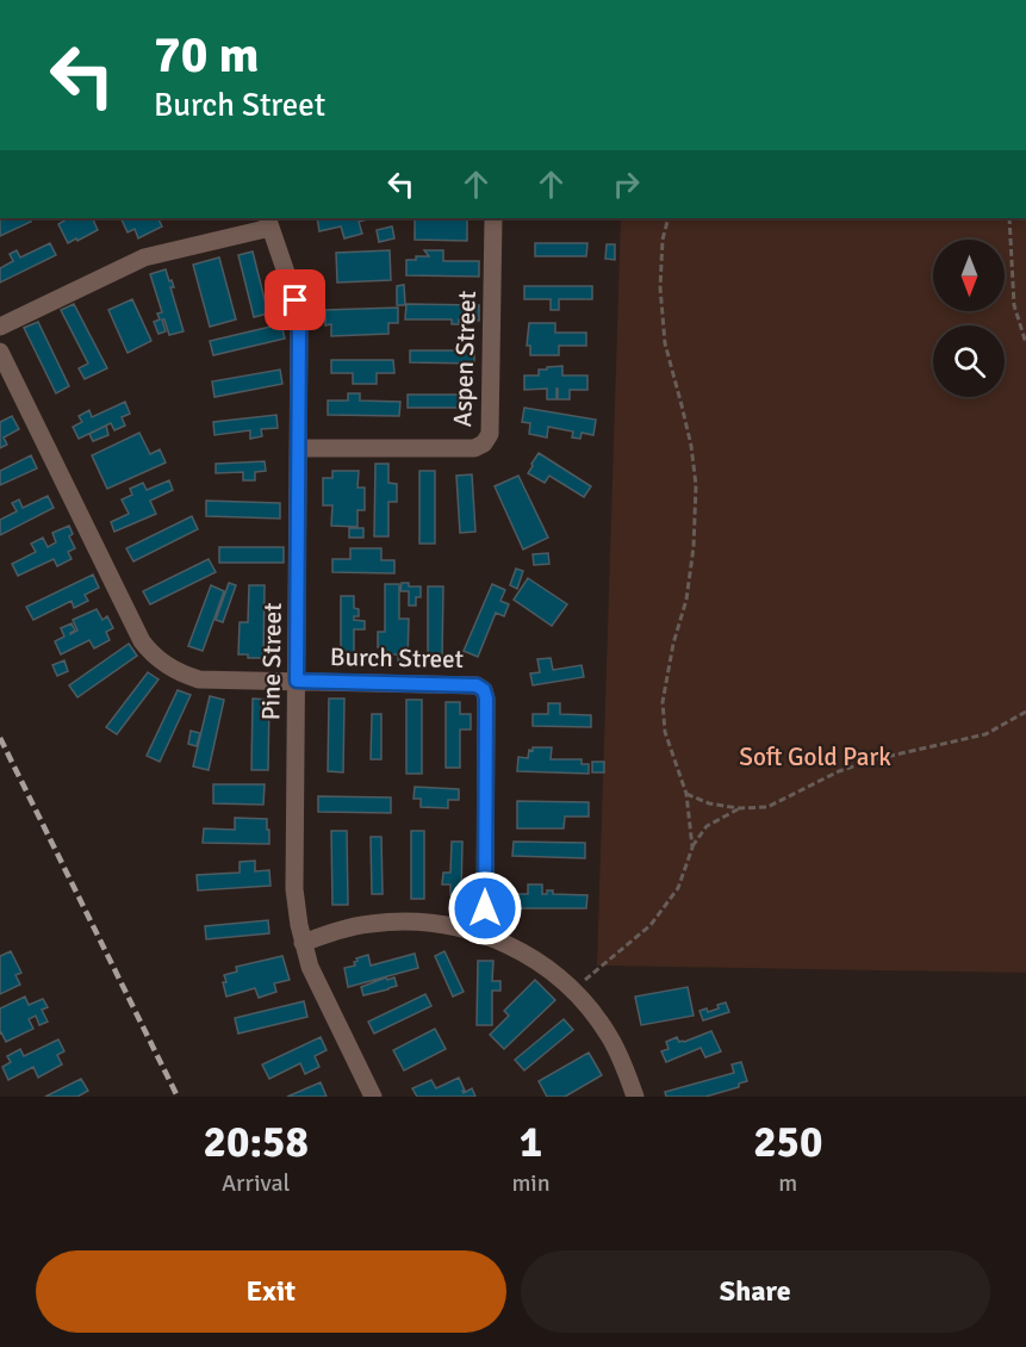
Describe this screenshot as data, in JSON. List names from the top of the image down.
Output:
{
  "streets": {
    "street": ["Aspen Street", "Burch Street", "Pine Street"]
  },
  "crossings": [
    ["Aspen Street", "Pine Street"],
    ["Burch Street", "Pine Street"]
  ],
  "parks": ["Soft Gold Park"],
  "north": "bottom",
  "page": {
    "turn": ["70 m", "Burch Street"],
    "eta": [
      "20:58",
      "Arrival",
      "1",
      "min",
      "250",
      "m"
    ],
    "buttons": ["Exit", "Share"]
  }
}
